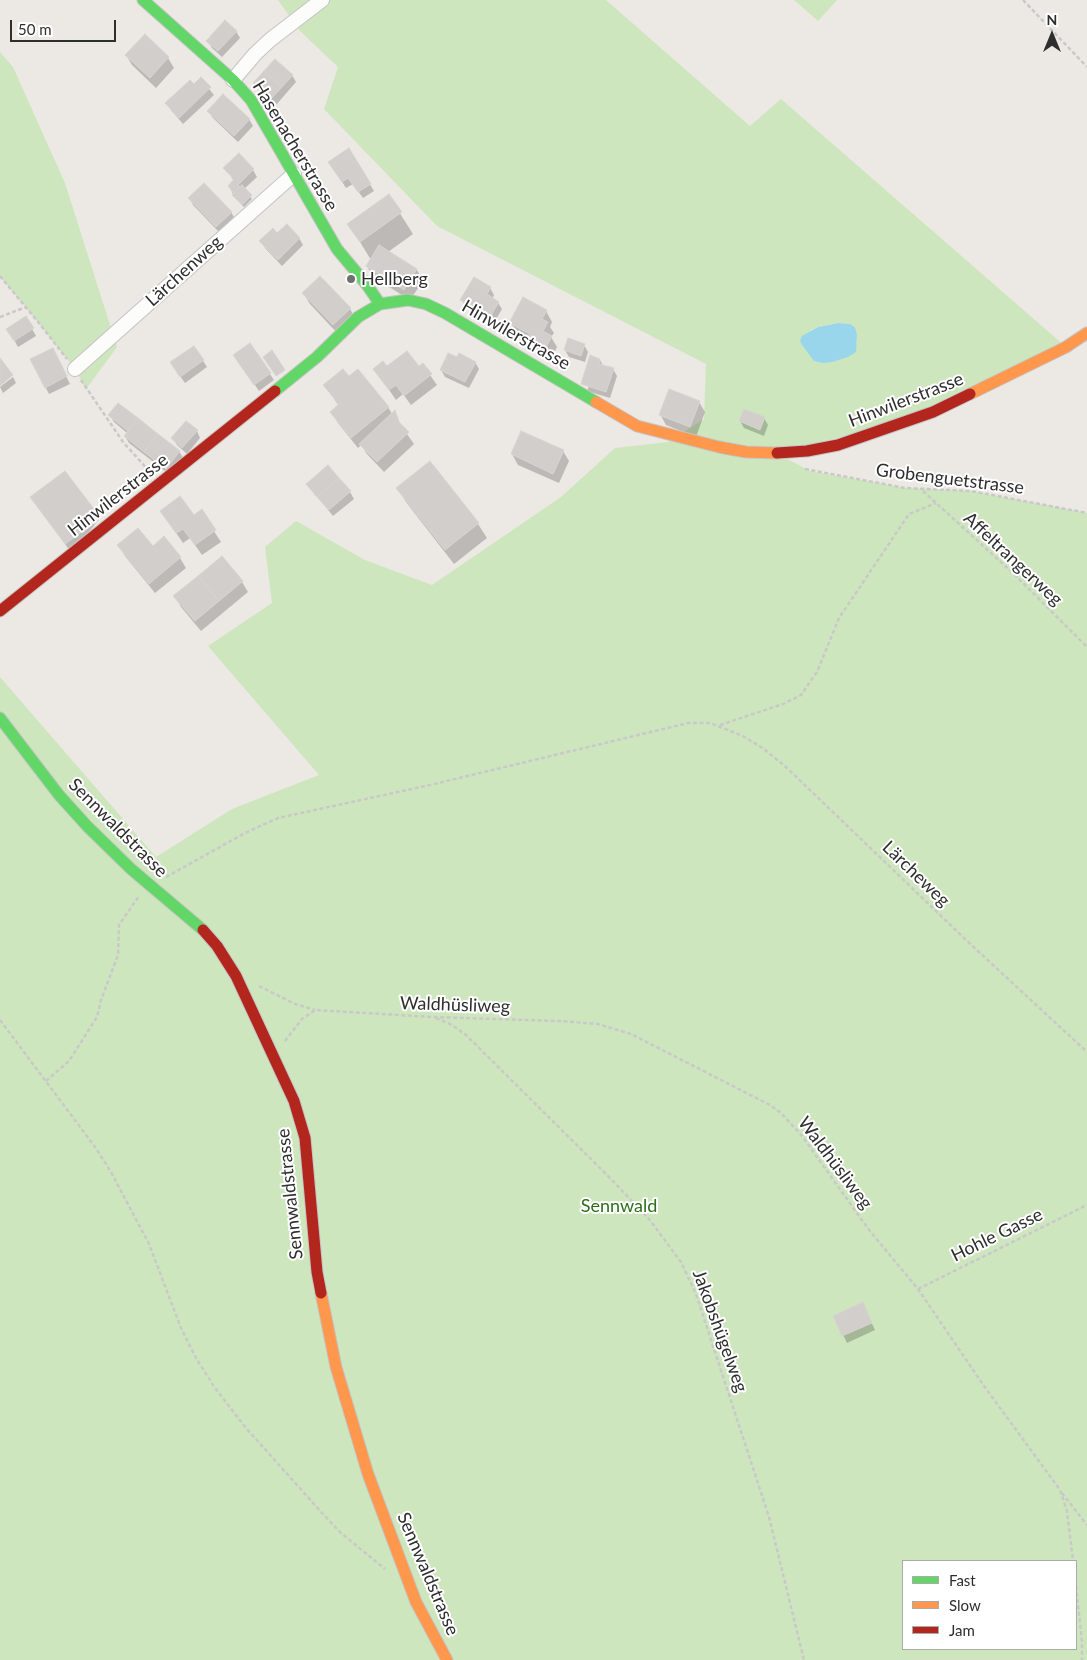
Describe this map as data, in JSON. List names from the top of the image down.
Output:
{
  "streets": {
    "street": [
      "Hasenacherstrasse",
      "Lärchenweg",
      "Hinwilerstrasse",
      "Sennwaldstrasse"
    ],
    "path": [
      "Grobenguetstrasse",
      "Affeltrangerweg",
      "Lärcheweg",
      "Waldhüsliweg",
      "Hohle Gasse",
      "Jakobshügelweg"
    ]
  },
  "crossings": [
    ["Hasenacherstrasse", "Lärchenweg"],
    ["Hasenacherstrasse", "Hinwilerstrasse"],
    ["Grobenguetstrasse", "Affeltrangerweg"],
    ["Waldhüsliweg", "Hohle Gasse"],
    ["Waldhüsliweg", "Jakobshügelweg"]
  ],
  "parks": ["Sennwald"],
  "places": ["Hellberg"],
  "legend": ["Fast", "Slow", "Jam"],
  "scale_bar": "50 m",
  "north": "top"
}
